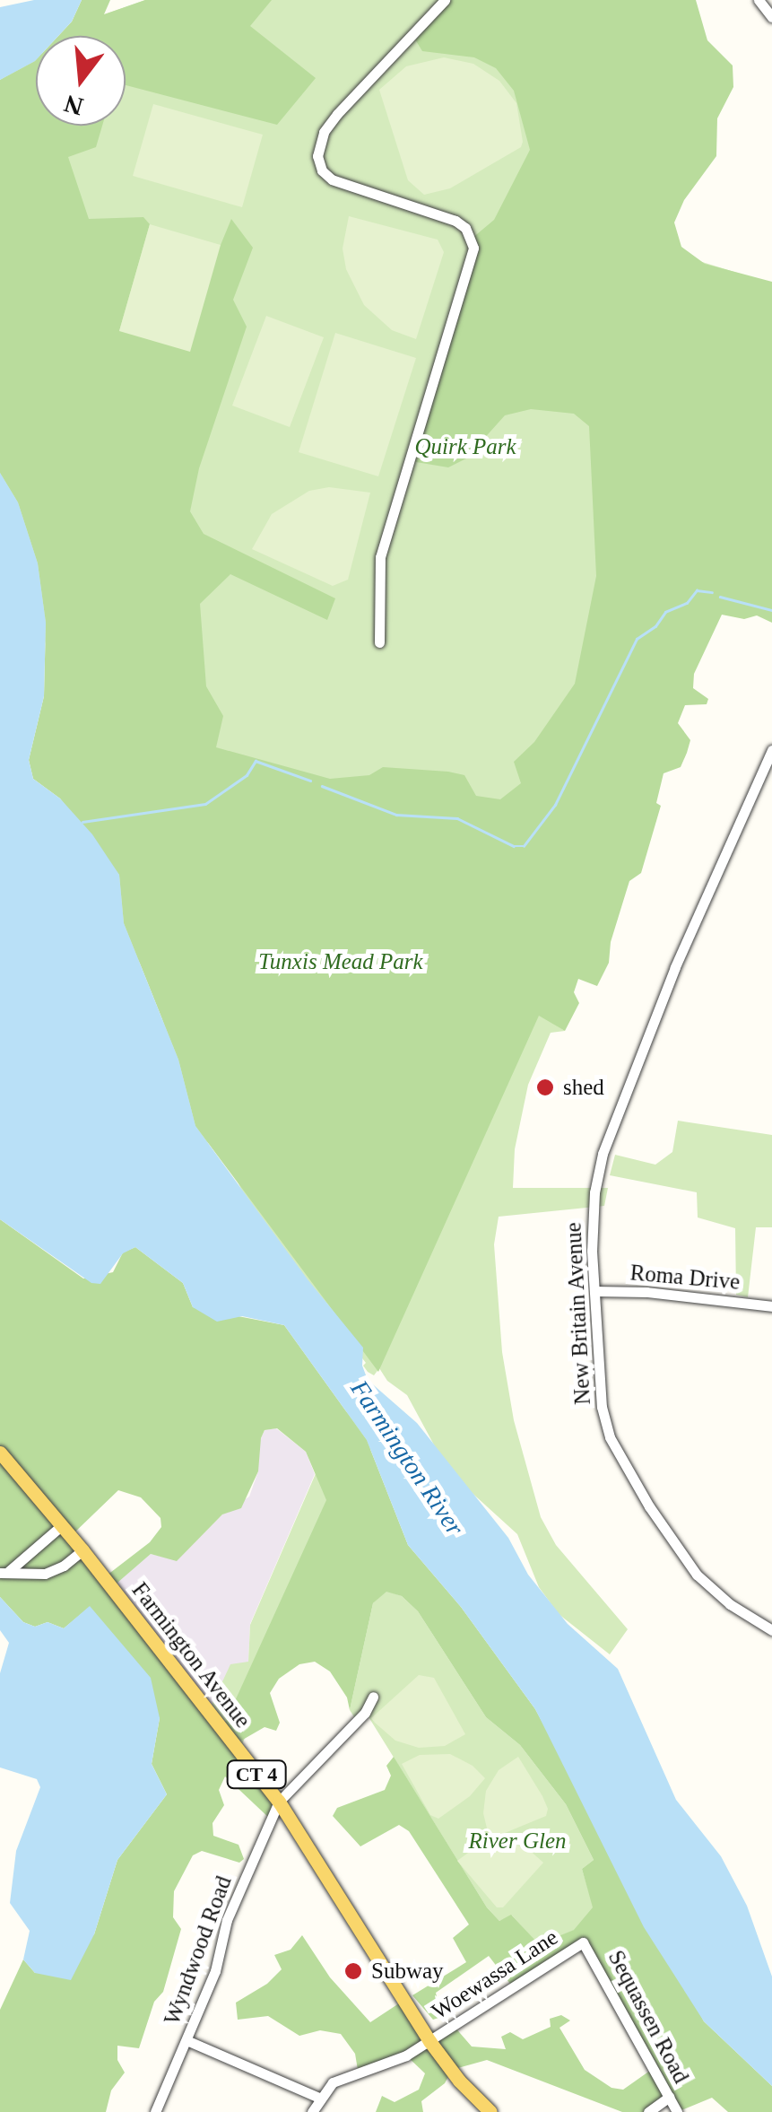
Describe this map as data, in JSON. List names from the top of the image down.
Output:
{
  "streets": {
    "main road": ["Farmington Avenue", "CT 4"],
    "street": [
      "Roma Drive",
      "New Britain Avenue",
      "Wyndwood Road",
      "Woewassa Lane",
      "Sequassen Road"
    ]
  },
  "crossings": [
    ["Roma Drive", "New Britain Avenue"],
    ["Farmington Avenue", "Wyndwood Road"],
    ["Farmington Avenue", "Woewassa Lane"],
    ["Woewassa Lane", "Sequassen Road"]
  ],
  "water": ["Farmington River"],
  "parks": ["Quirk Park", "Tunxis Mead Park", "River Glen"],
  "places": ["shed", "Subway"],
  "north": "bottom"
}
